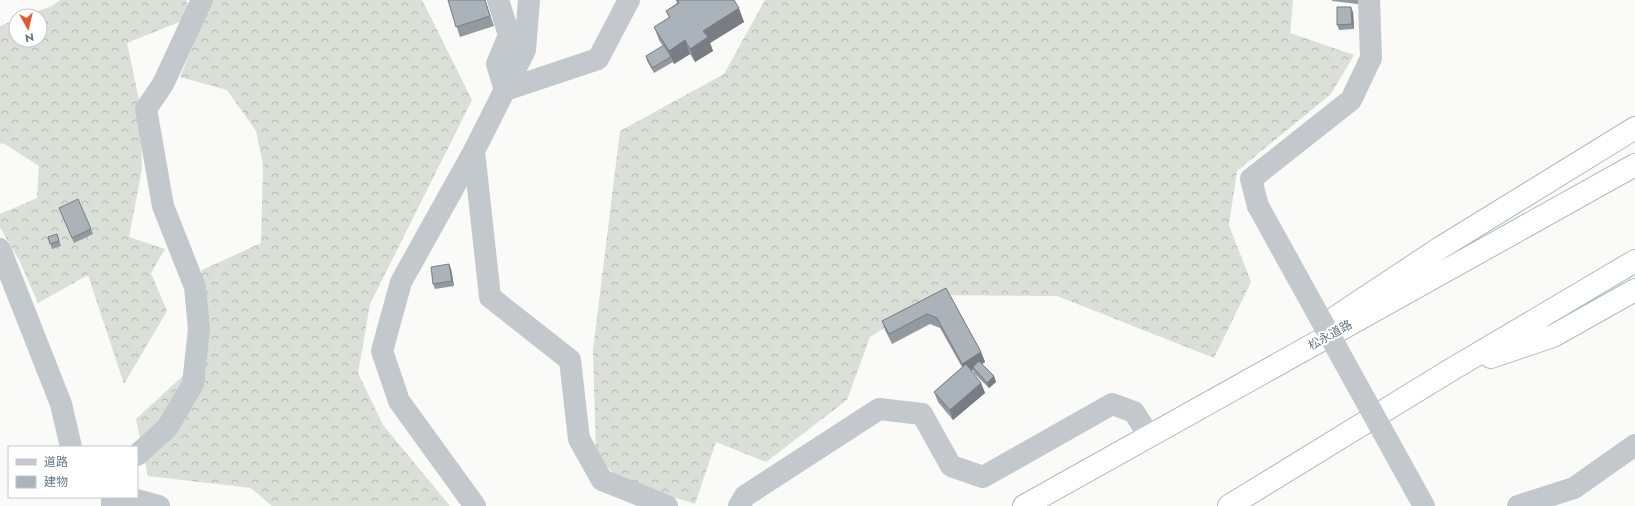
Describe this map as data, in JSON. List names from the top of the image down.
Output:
{
  "streets": {
    "highway": ["松永道路"]
  },
  "legend": ["道路", "建物"],
  "north": "bottom"
}
